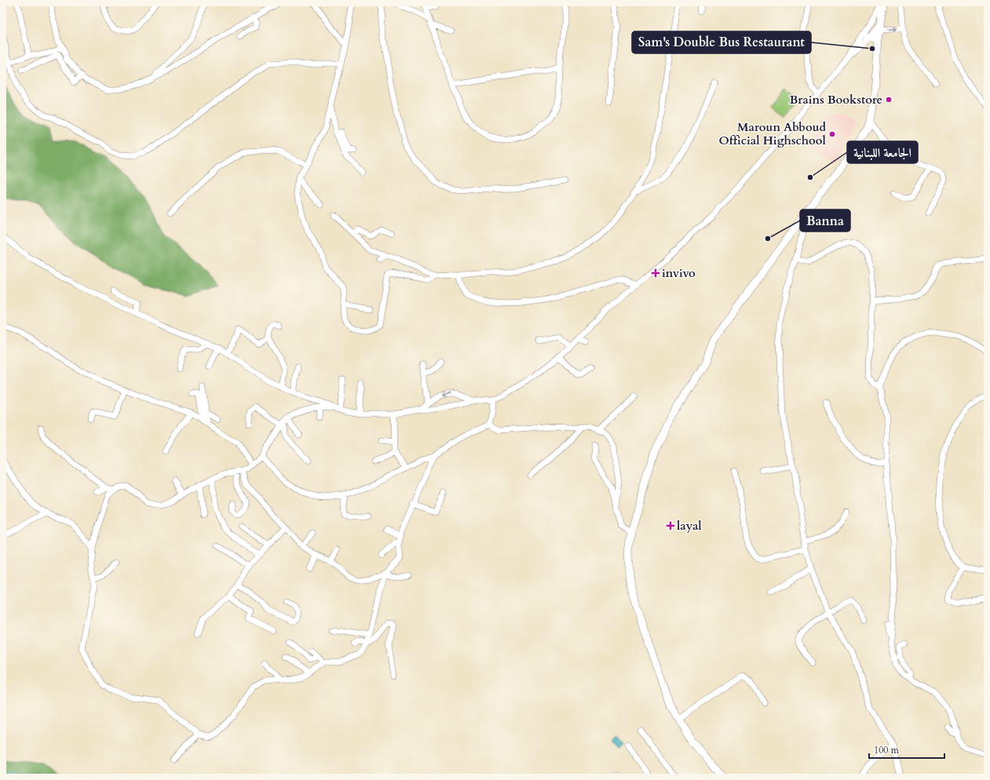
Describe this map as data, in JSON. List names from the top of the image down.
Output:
{
  "places": {
    "other": [
      "Sam's Double Bus Restaurant",
      "Brains Bookstore",
      "Maroun Abboud Official Highschool",
      "الجامعة اللبنانية",
      "Banna"
    ],
    "health": ["invivo", "layal"]
  },
  "scale_bar": "100 m"
}
